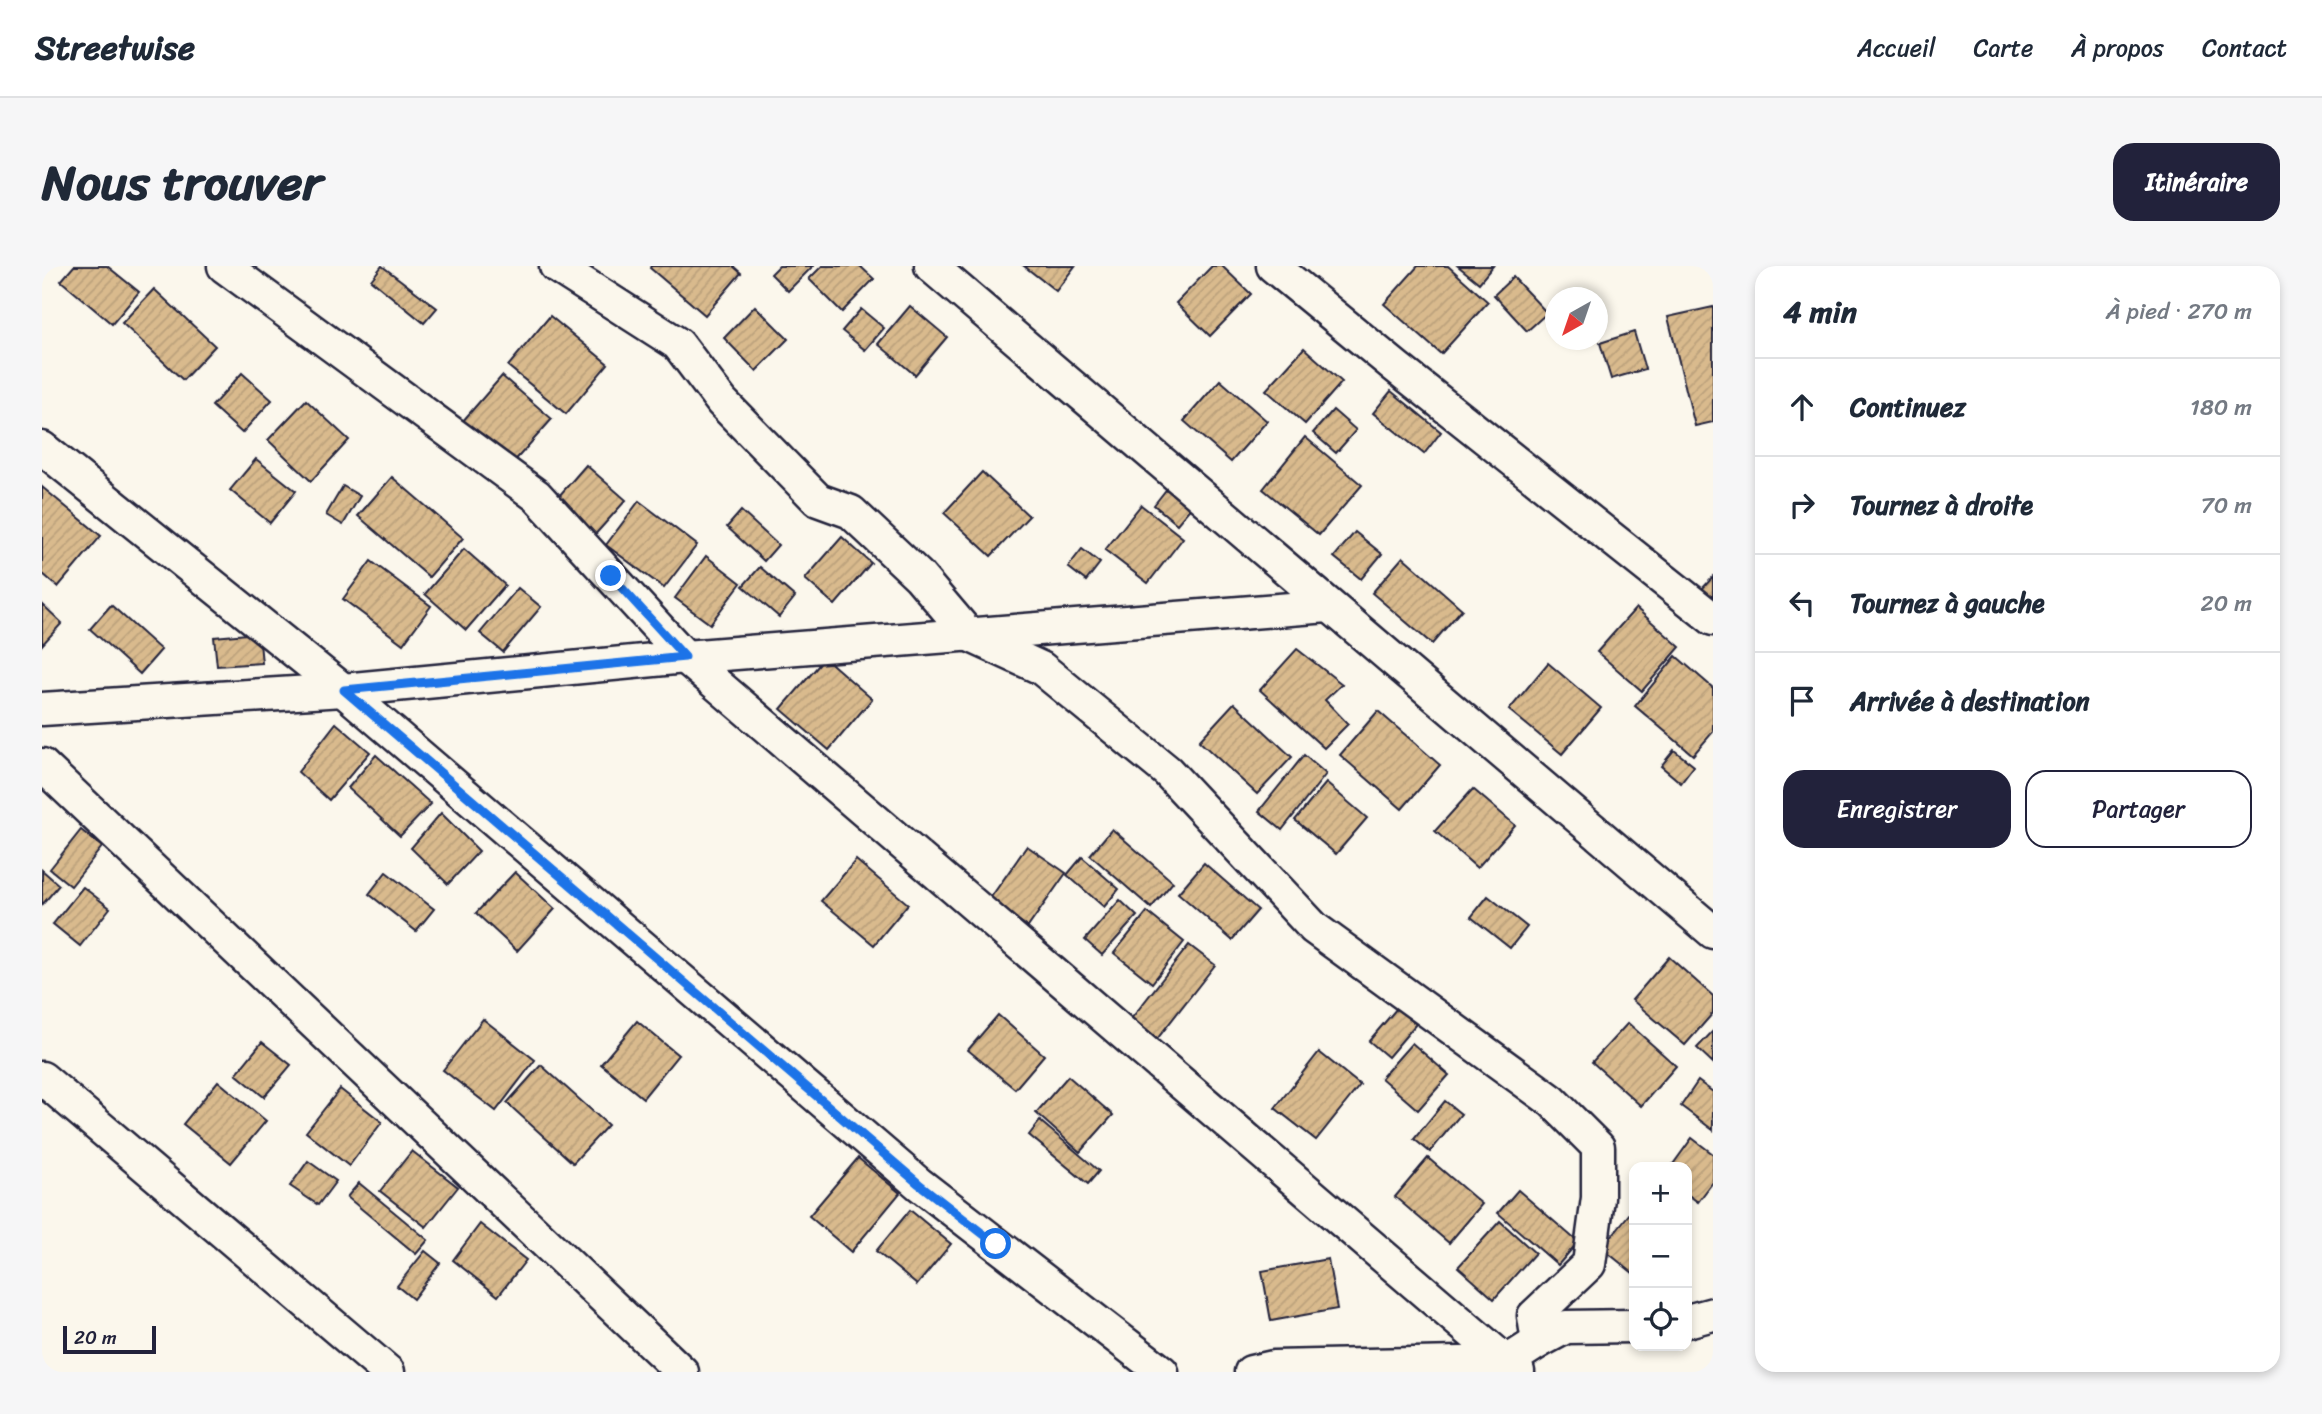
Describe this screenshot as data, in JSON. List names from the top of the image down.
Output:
{
  "scale_bar": "20 m",
  "north": "bottom left",
  "page": {
    "header": "Streetwise",
    "nav": [
      "Accueil",
      "Carte",
      "À propos",
      "Contact"
    ],
    "title": "Nous trouver",
    "buttons": [
      "Itinéraire",
      ["Enregistrer", "Partager"]
    ],
    "heading": ["4 min", "À pied · 270 m"],
    "list": [
      ["Continuez", "180 m"],
      ["Tournez à droite", "70 m"],
      ["Tournez à gauche", "20 m"],
      "Arrivée à destination"
    ],
    "map_buttons": ["+", "−"],
    "scale": "20 m"
  }
}
